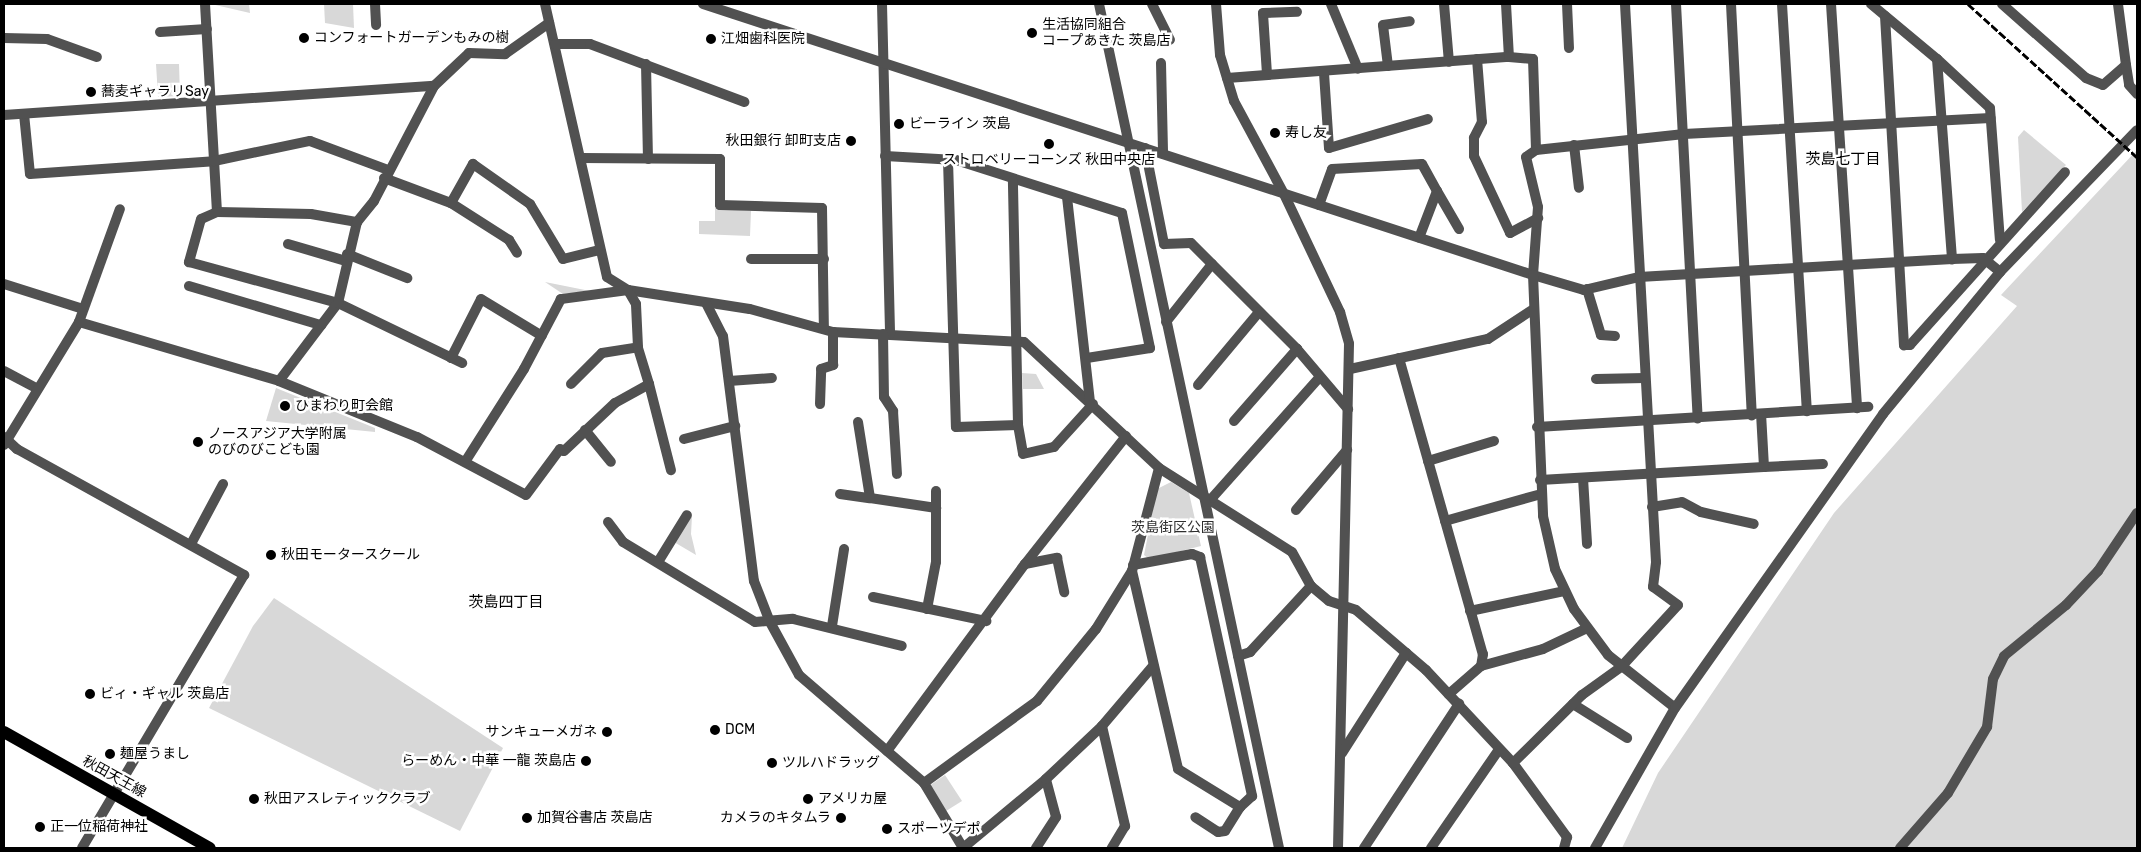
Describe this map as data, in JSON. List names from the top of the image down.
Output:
{
  "streets": {
    "main road": ["秋田天王線"]
  },
  "districts": ["茨島七丁目", "茨島四丁目"],
  "parks": ["茨島街区公園"],
  "places": [
    "生活協同組合 コープあきた 茨島店",
    "コンフォートガーデンもみの樹",
    "江畑歯科医院",
    "蕎麦ギャラリSay",
    "ビーライン 茨島",
    "寿し友",
    "秋田銀行 卸町支店",
    "ストロベリーコーンズ 秋田中央店",
    "ひまわり町会館",
    "ノースアジア大学附属 のびのびこども園",
    "秋田モータースクール",
    "ビィ・ギャル 茨島店",
    "DCM",
    "サンキューメガネ",
    "麺屋うまし",
    "らーめん・中華 一龍 茨島店",
    "ツルハドラッグ",
    "秋田アスレティッククラブ",
    "アメリカ屋",
    "加賀谷書店 茨島店",
    "カメラのキタムラ",
    "正一位稲荷神社",
    "スポーツデポ"
  ]
}
